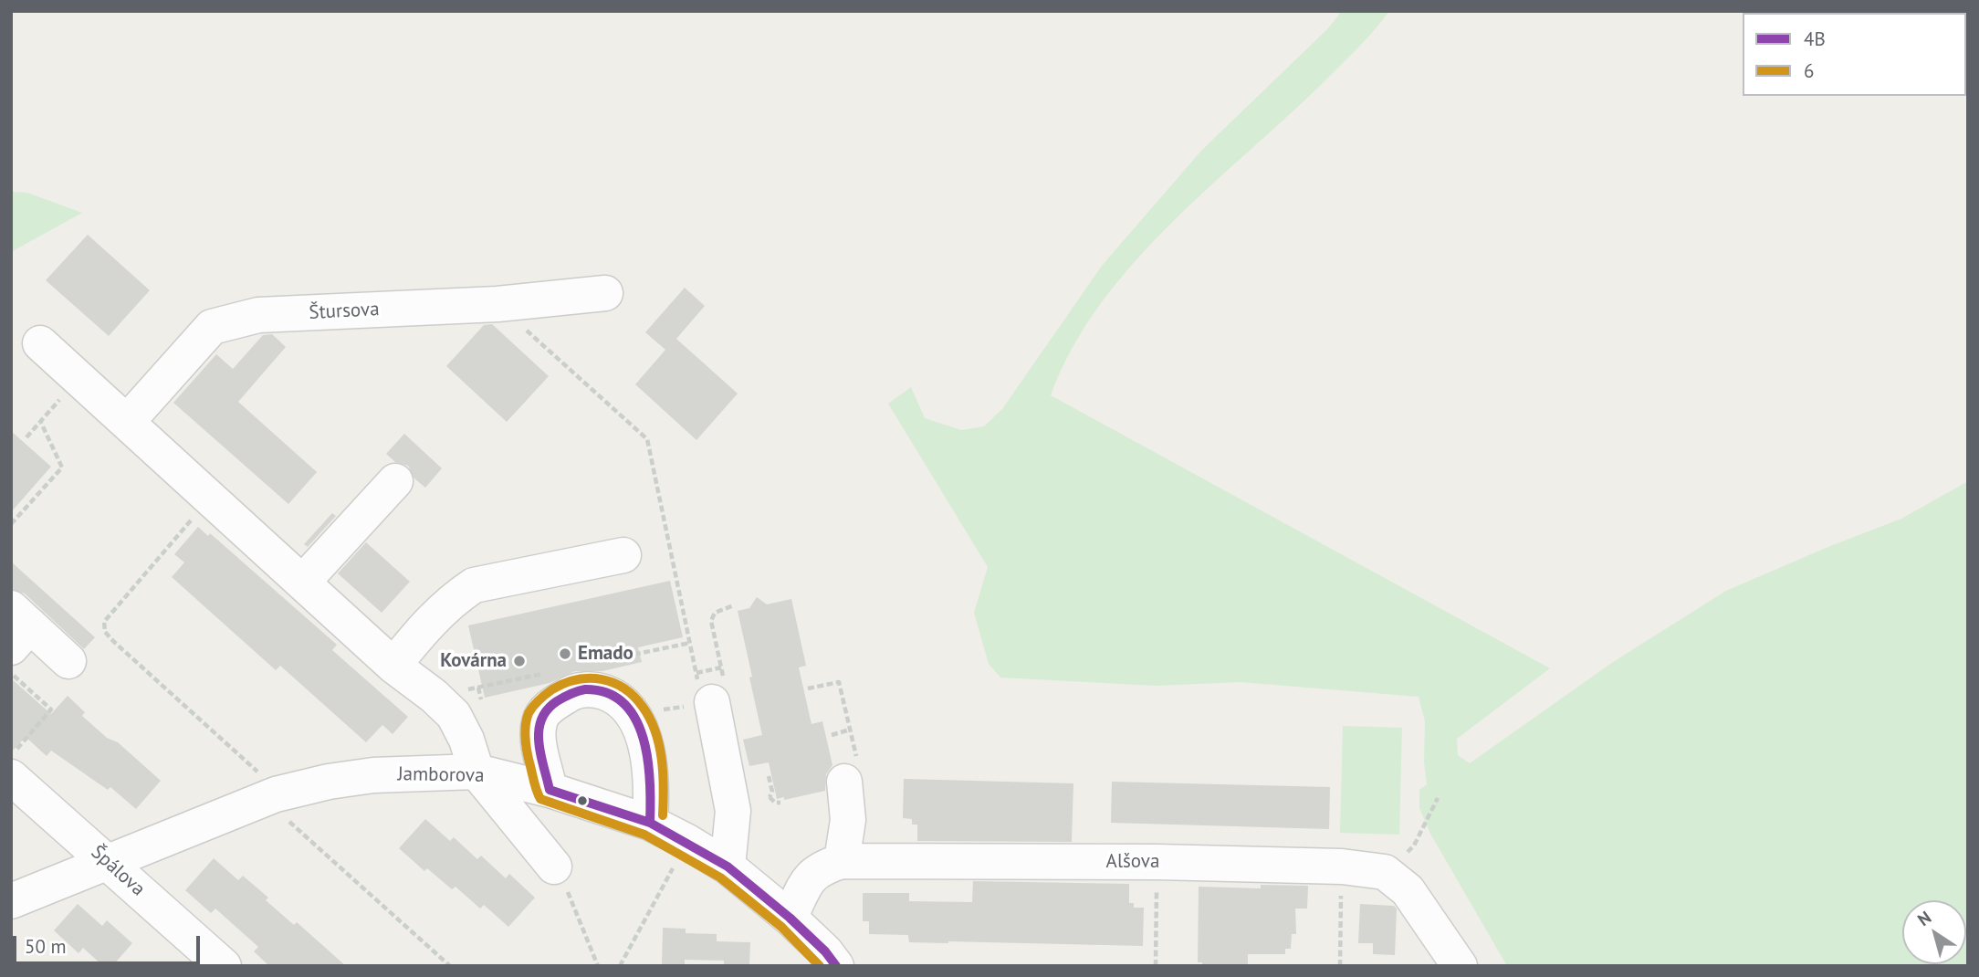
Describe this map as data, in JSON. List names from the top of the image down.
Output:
{
  "streets": {
    "street": [
      "Štursova",
      "Jamborova",
      "Alšova",
      "Špálova"
    ]
  },
  "crossings": [
    ["Jamborova", "Alšova"],
    ["Jamborova", "Špálova"]
  ],
  "places": ["Emado", "Kovárna"],
  "lines": ["transit line 6", "transit line 4B"],
  "legend": ["4B", "6"],
  "scale_bar": "50 m",
  "north": "top left"
}
